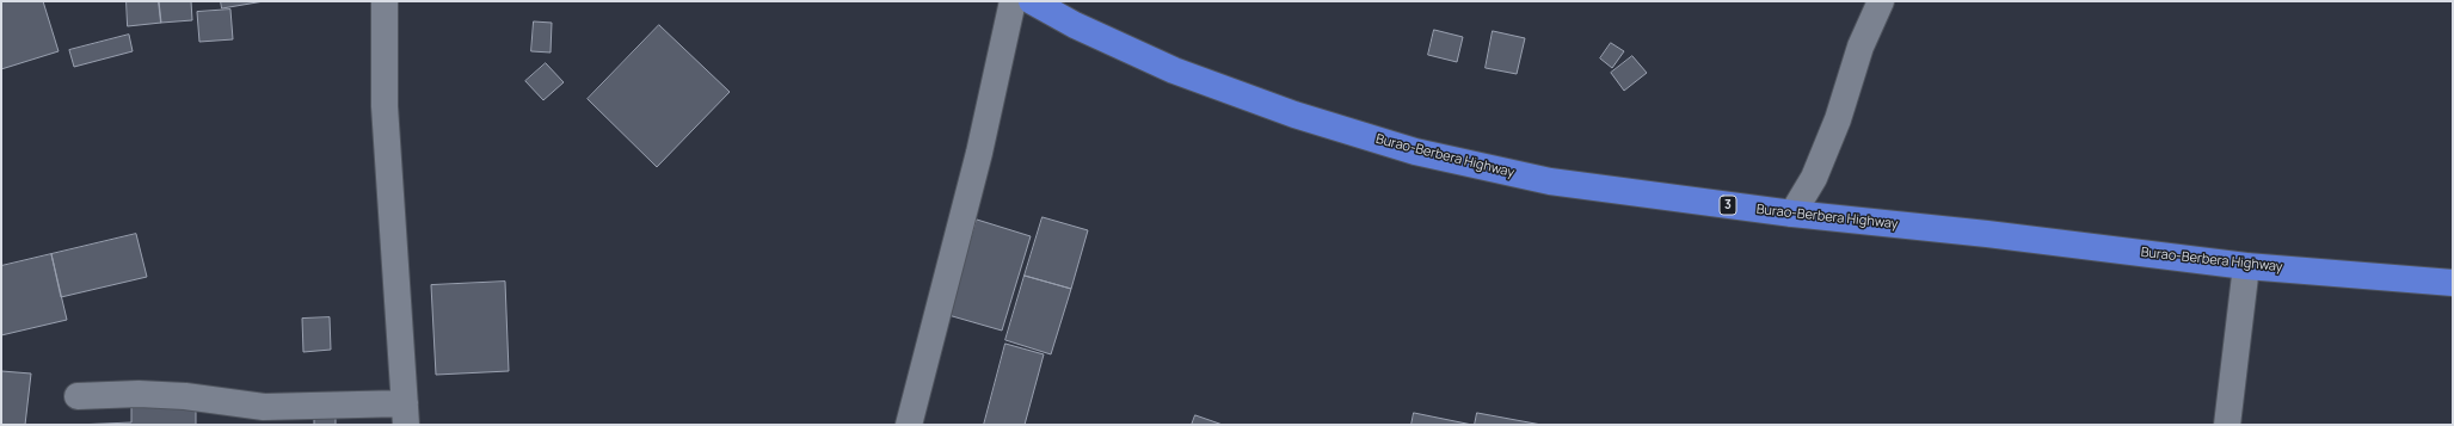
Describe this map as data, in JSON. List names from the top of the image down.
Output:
{
  "streets": {
    "highway": ["Burao-Berbera Highway", "3"]
  }
}
